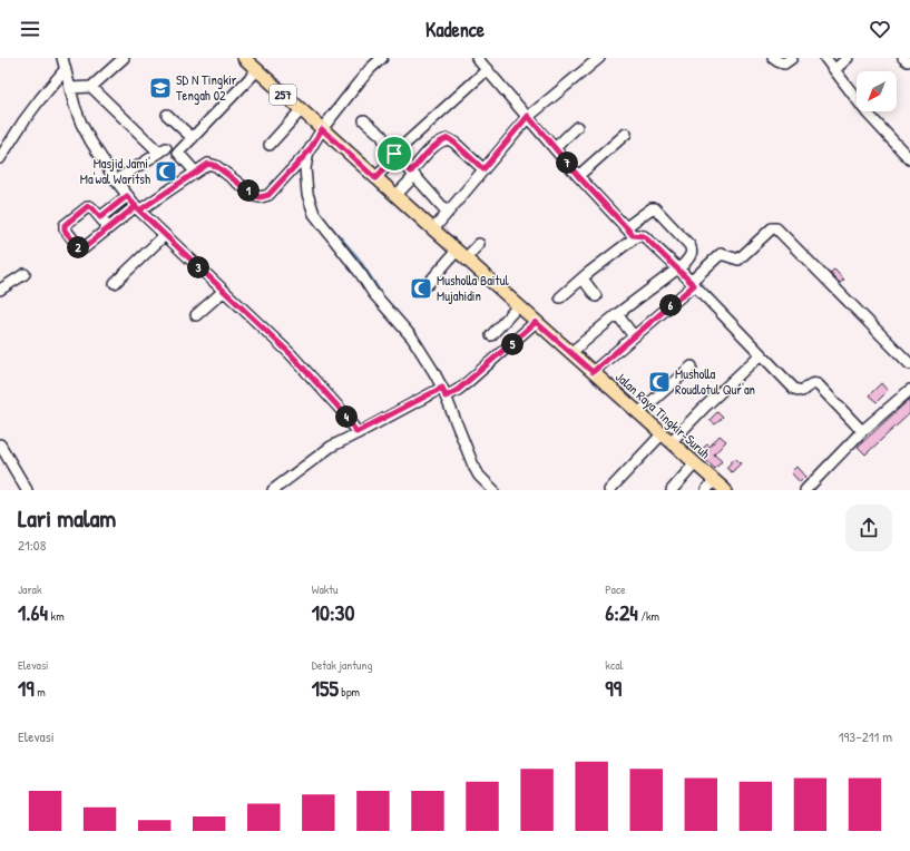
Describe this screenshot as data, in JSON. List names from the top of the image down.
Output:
{
  "streets": {
    "main road": ["257", "Jalan Raya Tingkir-Suruh"]
  },
  "places": {
    "school or university": ["SD N Tingkir Tengah 02"],
    "mosque": ["Masjid Jami' Ma'wal Waritsh", "Musholla Baitul Mujahidin", "Musholla Roudlotul Qur'an"]
  },
  "north": "bottom left",
  "page": {
    "header": "Kadence",
    "pins": [
      "7",
      "1",
      "2",
      "3",
      "6",
      "5",
      "4"
    ],
    "heading": ["Lari malam", "21:08"],
    "stats": [
      ["Jarak", "1.64 km"],
      ["Waktu", "10:30"],
      ["Pace", "6:24 /km"],
      ["Elevasi", "19 m"],
      ["Detak jantung", "155 bpm"],
      ["kcal", "99"]
    ],
    "chart": ["Elevasi", "193–211 m"]
  }
}
